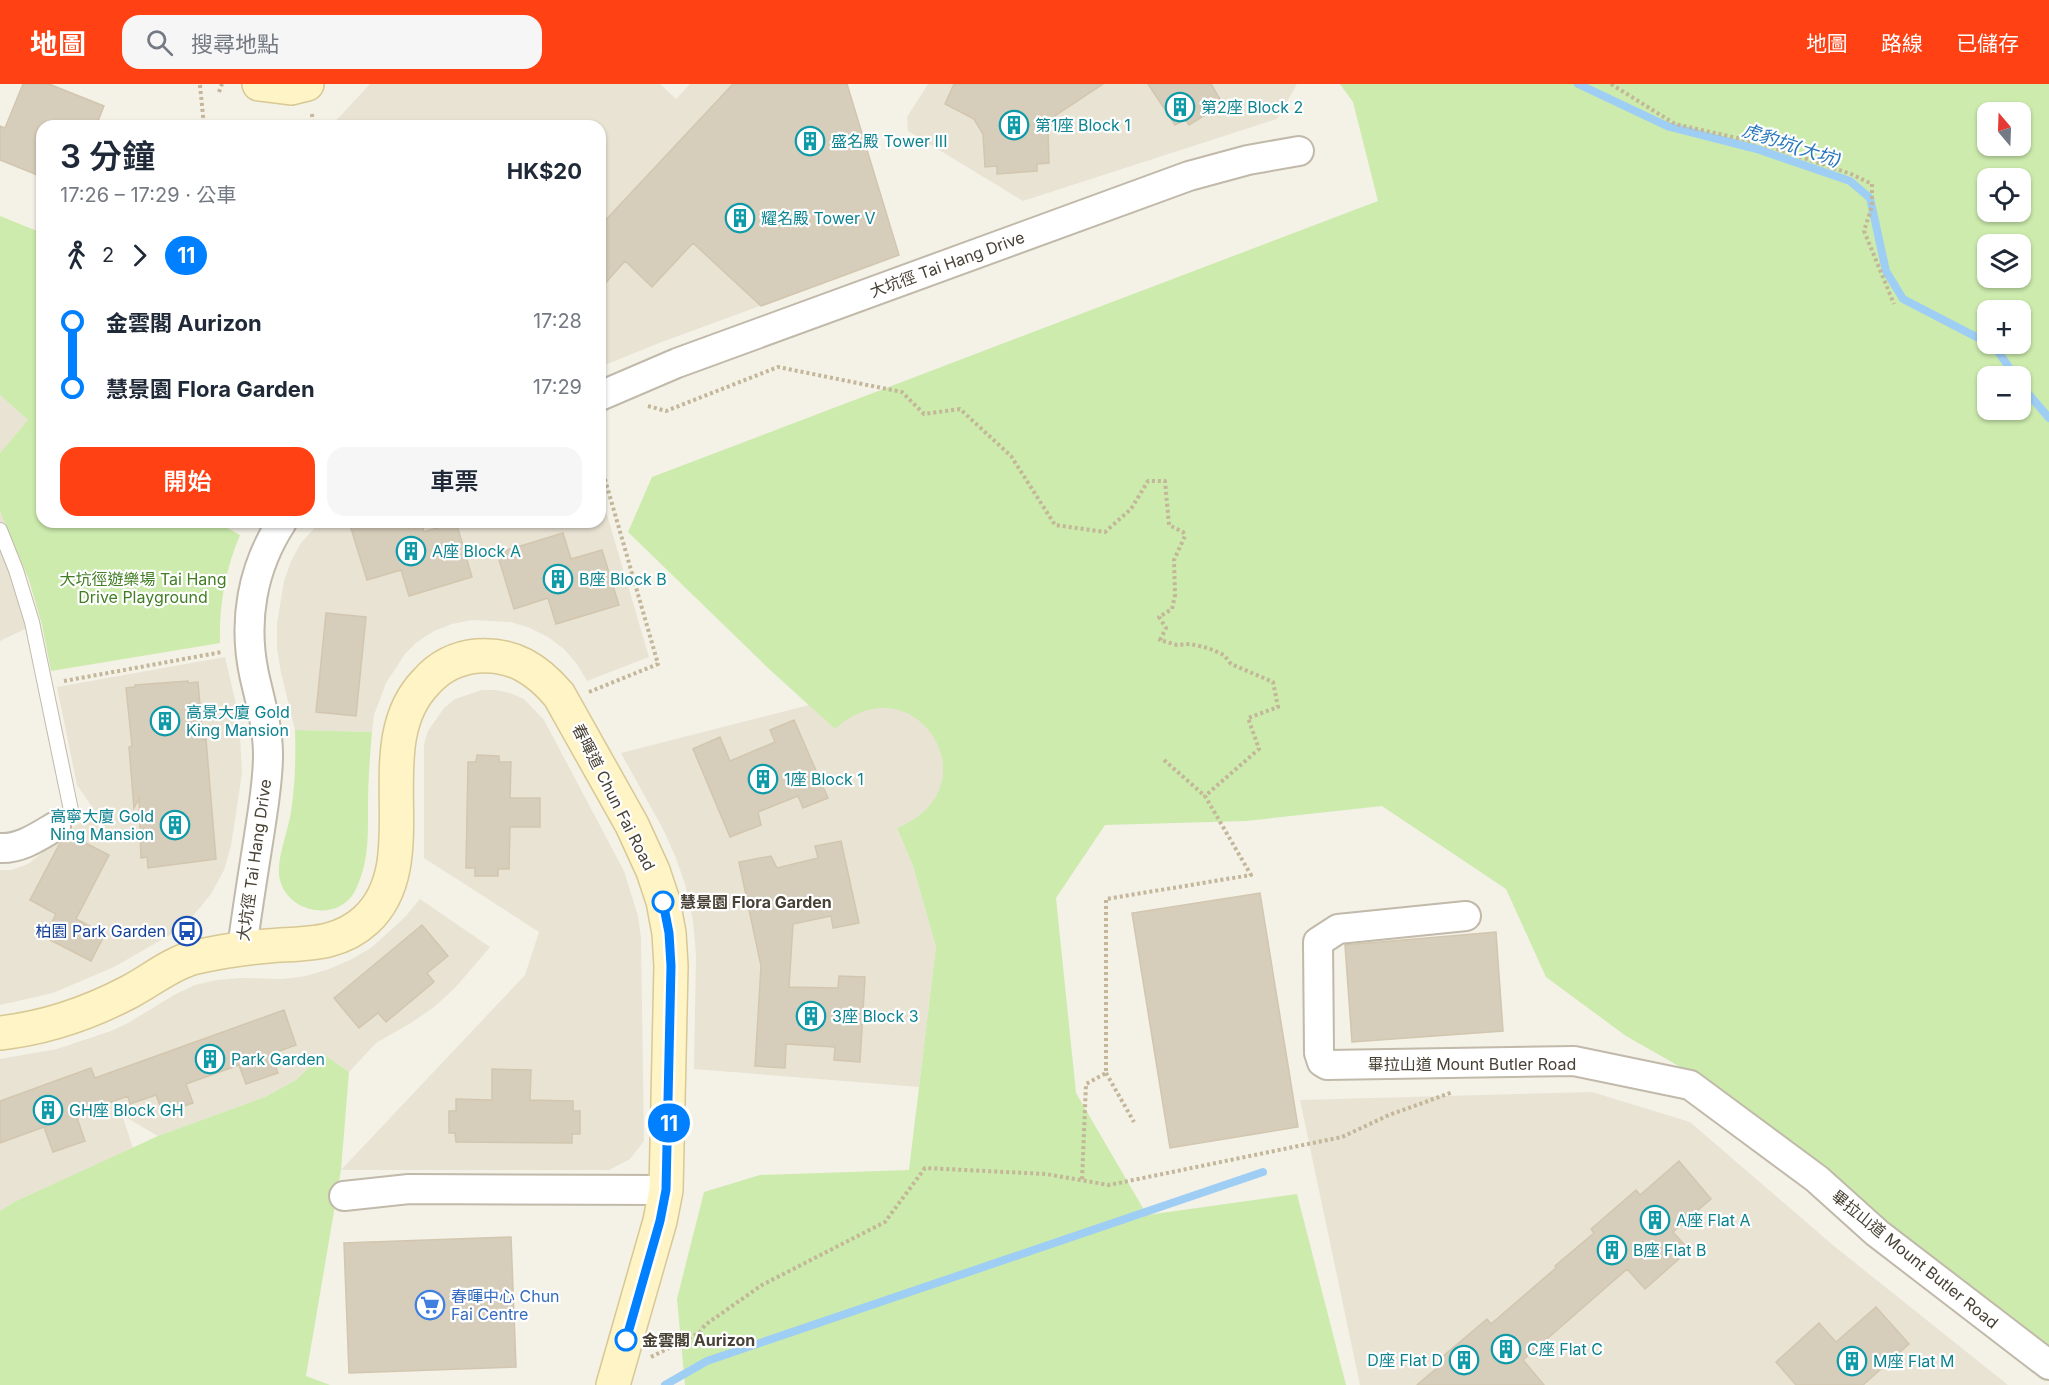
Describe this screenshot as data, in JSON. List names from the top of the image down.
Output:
{
  "streets": {
    "street": ["大坑徑 Tai Hang Drive", "春暉道 Chun Fai Road", "畢拉山道 Mount Butler Road"]
  },
  "crossings": [
    ["大坑徑 Tai Hang Drive", "春暉道 Chun Fai Road"]
  ],
  "water": ["虎豹坑(大坑)"],
  "parks": ["大坑徑遊樂場 Tai Hang Drive Playground"],
  "places": {
    "building": [
      "第2座 Block 2",
      "第1座 Block 1",
      "盛名殿 Tower III",
      "耀名殿 Tower V",
      "A座 Block A",
      "B座 Block B",
      "高景大廈 Gold King Mansion",
      "1座 Block 1",
      "高寧大廈 Gold Ning Mansion",
      "3座 Block 3",
      "Park Garden",
      "GH座 Block GH",
      "A座 Flat A",
      "B座 Flat B",
      "C座 Flat C",
      "D座 Flat D",
      "M座 Flat M"
    ],
    "other": ["慧景園 Flora Garden", "金雲閣 Aurizon"],
    "bus stop": ["柏園 Park Garden"],
    "supermarket": ["春暉中心 Chun Fai Centre"]
  },
  "lines": ["bus line 11"],
  "north": "top",
  "page": {
    "header": "地圖",
    "search": "搜尋地點",
    "nav": ["地圖", "路線", "已儲存"],
    "on_map": "11",
    "map_buttons": ["+", "−"],
    "heading": ["3 分鐘", "17:26 – 17:29 · 公車", "HK$20"],
    "legs": ["2", "11"],
    "list": [
      {
        "name": "金雲閣 Aurizon",
        "value": "17:28"
      },
      {
        "name": "慧景園 Flora Garden",
        "value": "17:29"
      }
    ],
    "buttons": ["開始", "車票"]
  }
}
